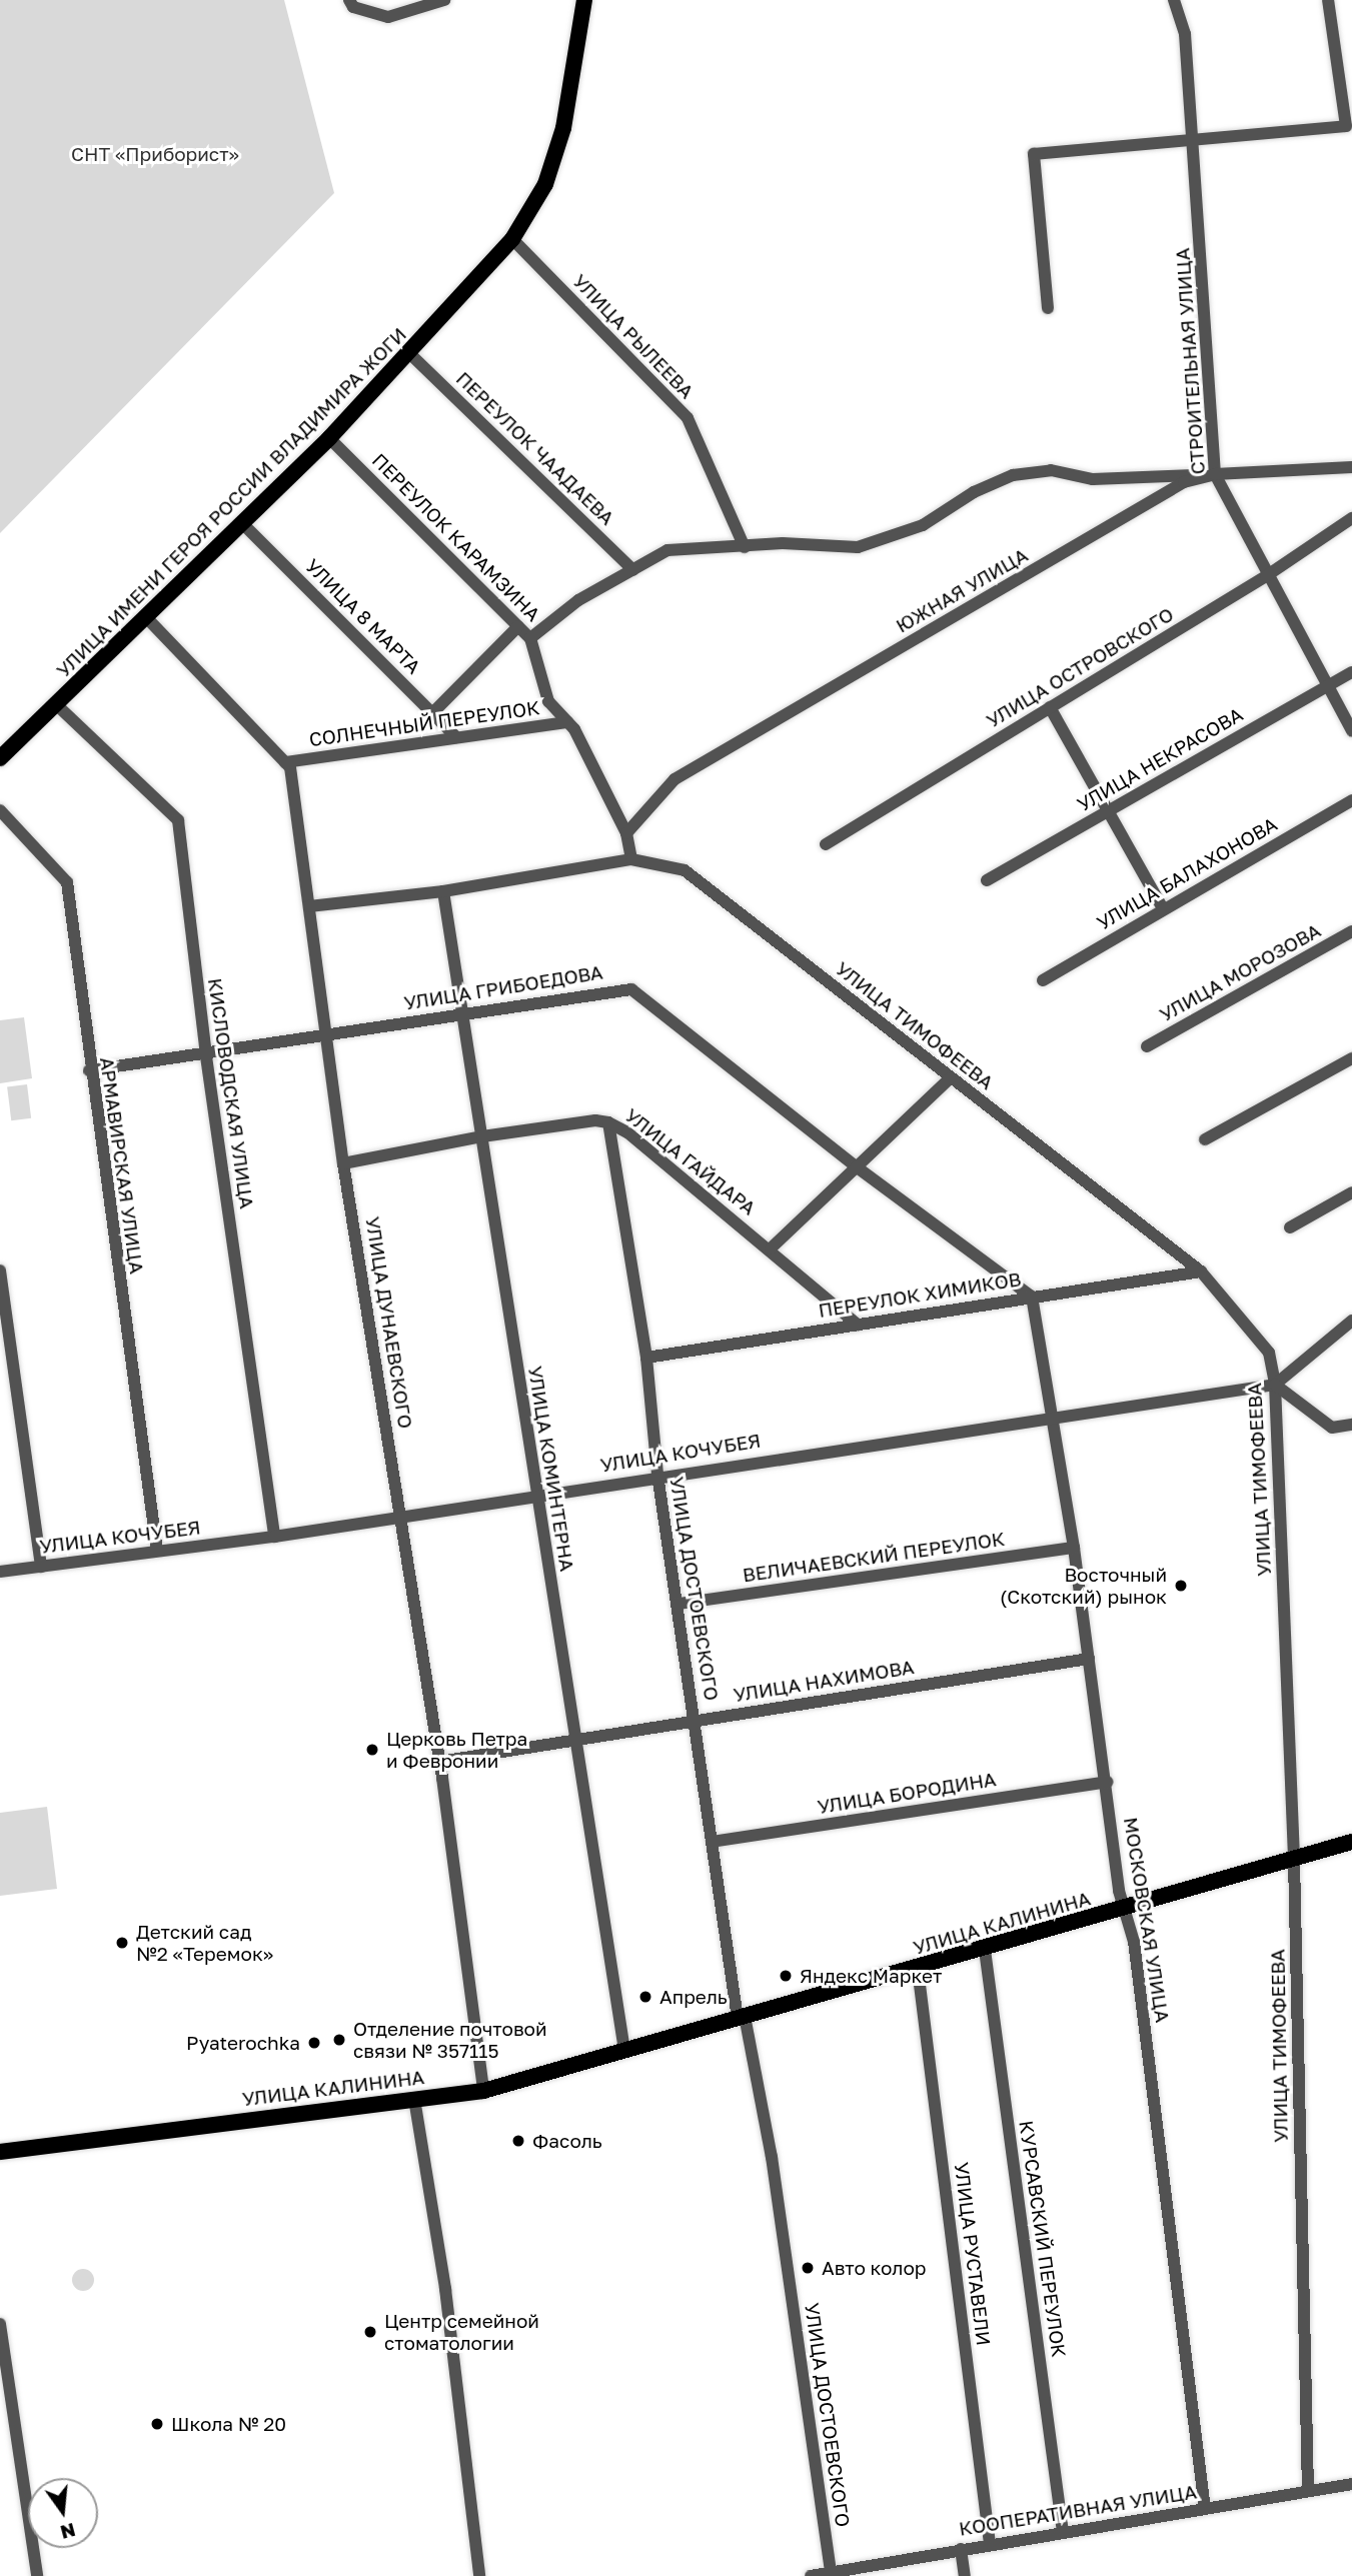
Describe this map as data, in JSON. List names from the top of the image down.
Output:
{
  "streets": {
    "main road": ["УЛИЦА ИМЕНИ ГЕРОЯ РОССИИ ВЛАДИМИРА ЖОГИ", "УЛИЦА КАЛИНИНА"],
    "street": [
      "УЛИЦА РЫЛЕЕВА",
      "СТРОИТЕЛЬНАЯ УЛИЦА",
      "ПЕРЕУЛОК ЧААДАЕВА",
      "ПЕРЕУЛОК КАРАМЗИНА",
      "ЮЖНАЯ УЛИЦА",
      "УЛИЦА 8 МАРТА",
      "УЛИЦА ОСТРОВСКОГО",
      "СОЛНЕЧНЫЙ ПЕРЕУЛОК",
      "УЛИЦА НЕКРАСОВА",
      "УЛИЦА БАЛАХОНОВА",
      "УЛИЦА МОРОЗОВА",
      "УЛИЦА ГРИБОЕДОВА",
      "УЛИЦА ТИМОФЕЕВА",
      "КИСЛОВОДСКАЯ УЛИЦА",
      "УЛИЦА ГАЙДАРА",
      "АРМАВИРСКАЯ УЛИЦА",
      "ПЕРЕУЛОК ХИМИКОВ",
      "УЛИЦА ДУНАЕВСКОГО",
      "УЛИЦА КОЧУБЕЯ",
      "УЛИЦА КОМИНТЕРНА",
      "ВЕЛИЧАЕВСКИЙ ПЕРЕУЛОК",
      "УЛИЦА ДОСТОЕВСКОГО",
      "УЛИЦА НАХИМОВА",
      "УЛИЦА БОРОДИНА",
      "МОСКОВСКАЯ УЛИЦА",
      "КУРСАВСКИЙ ПЕРЕУЛОК",
      "УЛИЦА РУСТАВЕЛИ",
      "КООПЕРАТИВНАЯ УЛИЦА"
    ]
  },
  "crossings": [
    ["УЛИЦА РЫЛЕЕВА", "УЛИЦА ИМЕНИ ГЕРОЯ РОССИИ ВЛАДИМИРА ЖОГИ"],
    ["СТРОИТЕЛЬНАЯ УЛИЦА", "ЮЖНАЯ УЛИЦА"],
    ["СТРОИТЕЛЬНАЯ УЛИЦА", "УЛИЦА ОСТРОВСКОГО"],
    ["СТРОИТЕЛЬНАЯ УЛИЦА", "УЛИЦА НЕКРАСОВА"],
    ["ПЕРЕУЛОК ЧААДАЕВА", "УЛИЦА ИМЕНИ ГЕРОЯ РОССИИ ВЛАДИМИРА ЖОГИ"],
    ["УЛИЦА ИМЕНИ ГЕРОЯ РОССИИ ВЛАДИМИРА ЖОГИ", "ПЕРЕУЛОК КАРАМЗИНА"],
    ["УЛИЦА ИМЕНИ ГЕРОЯ РОССИИ ВЛАДИМИРА ЖОГИ", "УЛИЦА 8 МАРТА"],
    ["УЛИЦА ИМЕНИ ГЕРОЯ РОССИИ ВЛАДИМИРА ЖОГИ", "КИСЛОВОДСКАЯ УЛИЦА"],
    ["УЛИЦА ИМЕНИ ГЕРОЯ РОССИИ ВЛАДИМИРА ЖОГИ", "УЛИЦА ДУНАЕВСКОГО"],
    ["ПЕРЕУЛОК КАРАМЗИНА", "ЮЖНАЯ УЛИЦА"],
    ["ПЕРЕУЛОК КАРАМЗИНА", "СОЛНЕЧНЫЙ ПЕРЕУЛОК"],
    ["ПЕРЕУЛОК КАРАМЗИНА", "УЛИЦА ТИМОФЕЕВА"],
    ["УЛИЦА 8 МАРТА", "СОЛНЕЧНЫЙ ПЕРЕУЛОК"],
    ["СОЛНЕЧНЫЙ ПЕРЕУЛОК", "УЛИЦА ДУНАЕВСКОГО"],
    ["УЛИЦА ГРИБОЕДОВА", "КИСЛОВОДСКАЯ УЛИЦА"],
    ["УЛИЦА ГРИБОЕДОВА", "АРМАВИРСКАЯ УЛИЦА"],
    ["УЛИЦА ГРИБОЕДОВА", "ПЕРЕУЛОК ХИМИКОВ"],
    ["УЛИЦА ГРИБОЕДОВА", "УЛИЦА ДУНАЕВСКОГО"],
    ["УЛИЦА ГРИБОЕДОВА", "УЛИЦА КОМИНТЕРНА"],
    ["УЛИЦА ГРИБОЕДОВА", "МОСКОВСКАЯ УЛИЦА"],
    ["УЛИЦА ТИМОФЕЕВА", "ПЕРЕУЛОК ХИМИКОВ"],
    ["УЛИЦА ТИМОФЕЕВА", "УЛИЦА ДУНАЕВСКОГО"],
    ["УЛИЦА ТИМОФЕЕВА", "УЛИЦА КОЧУБЕЯ"],
    ["УЛИЦА ТИМОФЕЕВА", "УЛИЦА КОМИНТЕРНА"],
    ["УЛИЦА ТИМОФЕЕВА", "УЛИЦА КАЛИНИНА"],
    ["УЛИЦА ТИМОФЕЕВА", "КООПЕРАТИВНАЯ УЛИЦА"],
    ["КИСЛОВОДСКАЯ УЛИЦА", "УЛИЦА КОЧУБЕЯ"],
    ["УЛИЦА ГАЙДАРА", "ПЕРЕУЛОК ХИМИКОВ"],
    ["УЛИЦА ГАЙДАРА", "УЛИЦА ДУНАЕВСКОГО"],
    ["УЛИЦА ГАЙДАРА", "УЛИЦА КОМИНТЕРНА"],
    ["УЛИЦА ГАЙДАРА", "УЛИЦА ДОСТОЕВСКОГО"],
    ["АРМАВИРСКАЯ УЛИЦА", "УЛИЦА КОЧУБЕЯ"],
    ["ПЕРЕУЛОК ХИМИКОВ", "УЛИЦА ДОСТОЕВСКОГО"],
    ["ПЕРЕУЛОК ХИМИКОВ", "МОСКОВСКАЯ УЛИЦА"],
    ["УЛИЦА ДУНАЕВСКОГО", "УЛИЦА КОЧУБЕЯ"],
    ["УЛИЦА ДУНАЕВСКОГО", "УЛИЦА НАХИМОВА"],
    ["УЛИЦА ДУНАЕВСКОГО", "УЛИЦА КАЛИНИНА"],
    ["УЛИЦА КОЧУБЕЯ", "УЛИЦА КОМИНТЕРНА"],
    ["УЛИЦА КОЧУБЕЯ", "УЛИЦА ДОСТОЕВСКОГО"],
    ["УЛИЦА КОЧУБЕЯ", "МОСКОВСКАЯ УЛИЦА"],
    ["УЛИЦА КОМИНТЕРНА", "УЛИЦА НАХИМОВА"],
    ["УЛИЦА КОМИНТЕРНА", "УЛИЦА КАЛИНИНА"],
    ["ВЕЛИЧАЕВСКИЙ ПЕРЕУЛОК", "УЛИЦА ДОСТОЕВСКОГО"],
    ["ВЕЛИЧАЕВСКИЙ ПЕРЕУЛОК", "МОСКОВСКАЯ УЛИЦА"],
    ["УЛИЦА ДОСТОЕВСКОГО", "УЛИЦА НАХИМОВА"],
    ["УЛИЦА ДОСТОЕВСКОГО", "УЛИЦА БОРОДИНА"],
    ["УЛИЦА ДОСТОЕВСКОГО", "УЛИЦА КАЛИНИНА"],
    ["УЛИЦА ДОСТОЕВСКОГО", "КООПЕРАТИВНАЯ УЛИЦА"],
    ["УЛИЦА НАХИМОВА", "МОСКОВСКАЯ УЛИЦА"],
    ["УЛИЦА БОРОДИНА", "МОСКОВСКАЯ УЛИЦА"],
    ["МОСКОВСКАЯ УЛИЦА", "УЛИЦА КАЛИНИНА"],
    ["МОСКОВСКАЯ УЛИЦА", "КООПЕРАТИВНАЯ УЛИЦА"],
    ["УЛИЦА КАЛИНИНА", "КУРСАВСКИЙ ПЕРЕУЛОК"],
    ["УЛИЦА КАЛИНИНА", "УЛИЦА РУСТАВЕЛИ"],
    ["КУРСАВСКИЙ ПЕРЕУЛОК", "КООПЕРАТИВНАЯ УЛИЦА"],
    ["УЛИЦА РУСТАВЕЛИ", "КООПЕРАТИВНАЯ УЛИЦА"]
  ],
  "parks": ["СНТ «Приборист»"],
  "places": [
    "Восточный (Скотский) рынок",
    "Церковь Петра и Февронии",
    "Детский сад №2 «Теремок»",
    "Яндекс Маркет",
    "Апрель",
    "Отделение почтовой связи № 357115",
    "Pyaterochka",
    "Фасоль",
    "Авто колор",
    "Центр cемейной cтоматологии",
    "Школа № 20"
  ],
  "north": "bottom"
}
